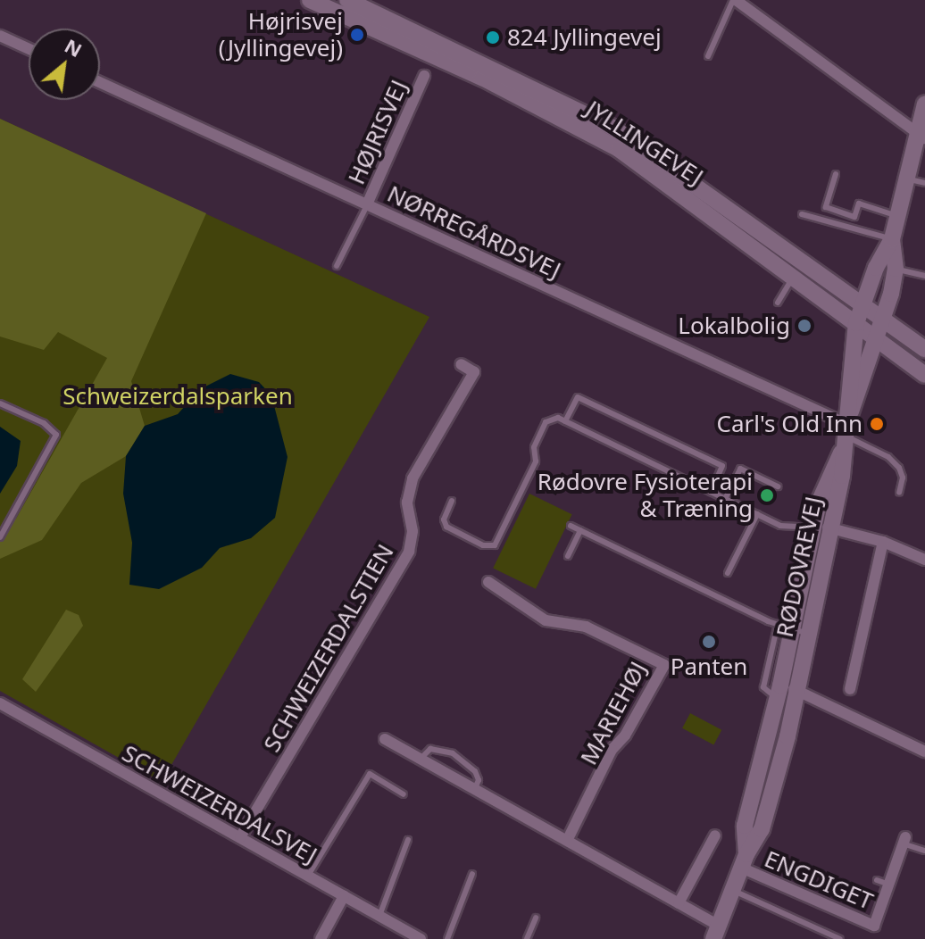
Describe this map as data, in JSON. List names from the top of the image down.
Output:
{
  "streets": {
    "street": [
      "HØJRISVEJ",
      "JYLLINGEVEJ",
      "NØRREGÅRDSVEJ",
      "RØDOVREVEJ",
      "SCHWEIZERDALSTIEN",
      "MARIEHØJ",
      "SCHWEIZERDALSVEJ",
      "ENGDIGET"
    ]
  },
  "crossings": [
    ["HØJRISVEJ", "NØRREGÅRDSVEJ"],
    ["JYLLINGEVEJ", "RØDOVREVEJ"],
    ["NØRREGÅRDSVEJ", "RØDOVREVEJ"],
    ["RØDOVREVEJ", "ENGDIGET"],
    ["SCHWEIZERDALSTIEN", "SCHWEIZERDALSVEJ"]
  ],
  "parks": ["Schweizerdalsparken"],
  "places": [
    "Højrisvej (Jyllingevej)",
    "824 Jyllingevej",
    "Lokalbolig",
    "Carl's Old Inn",
    "Rødovre Fysioterapi & Træning",
    "Panten"
  ],
  "north": "top right"
}
